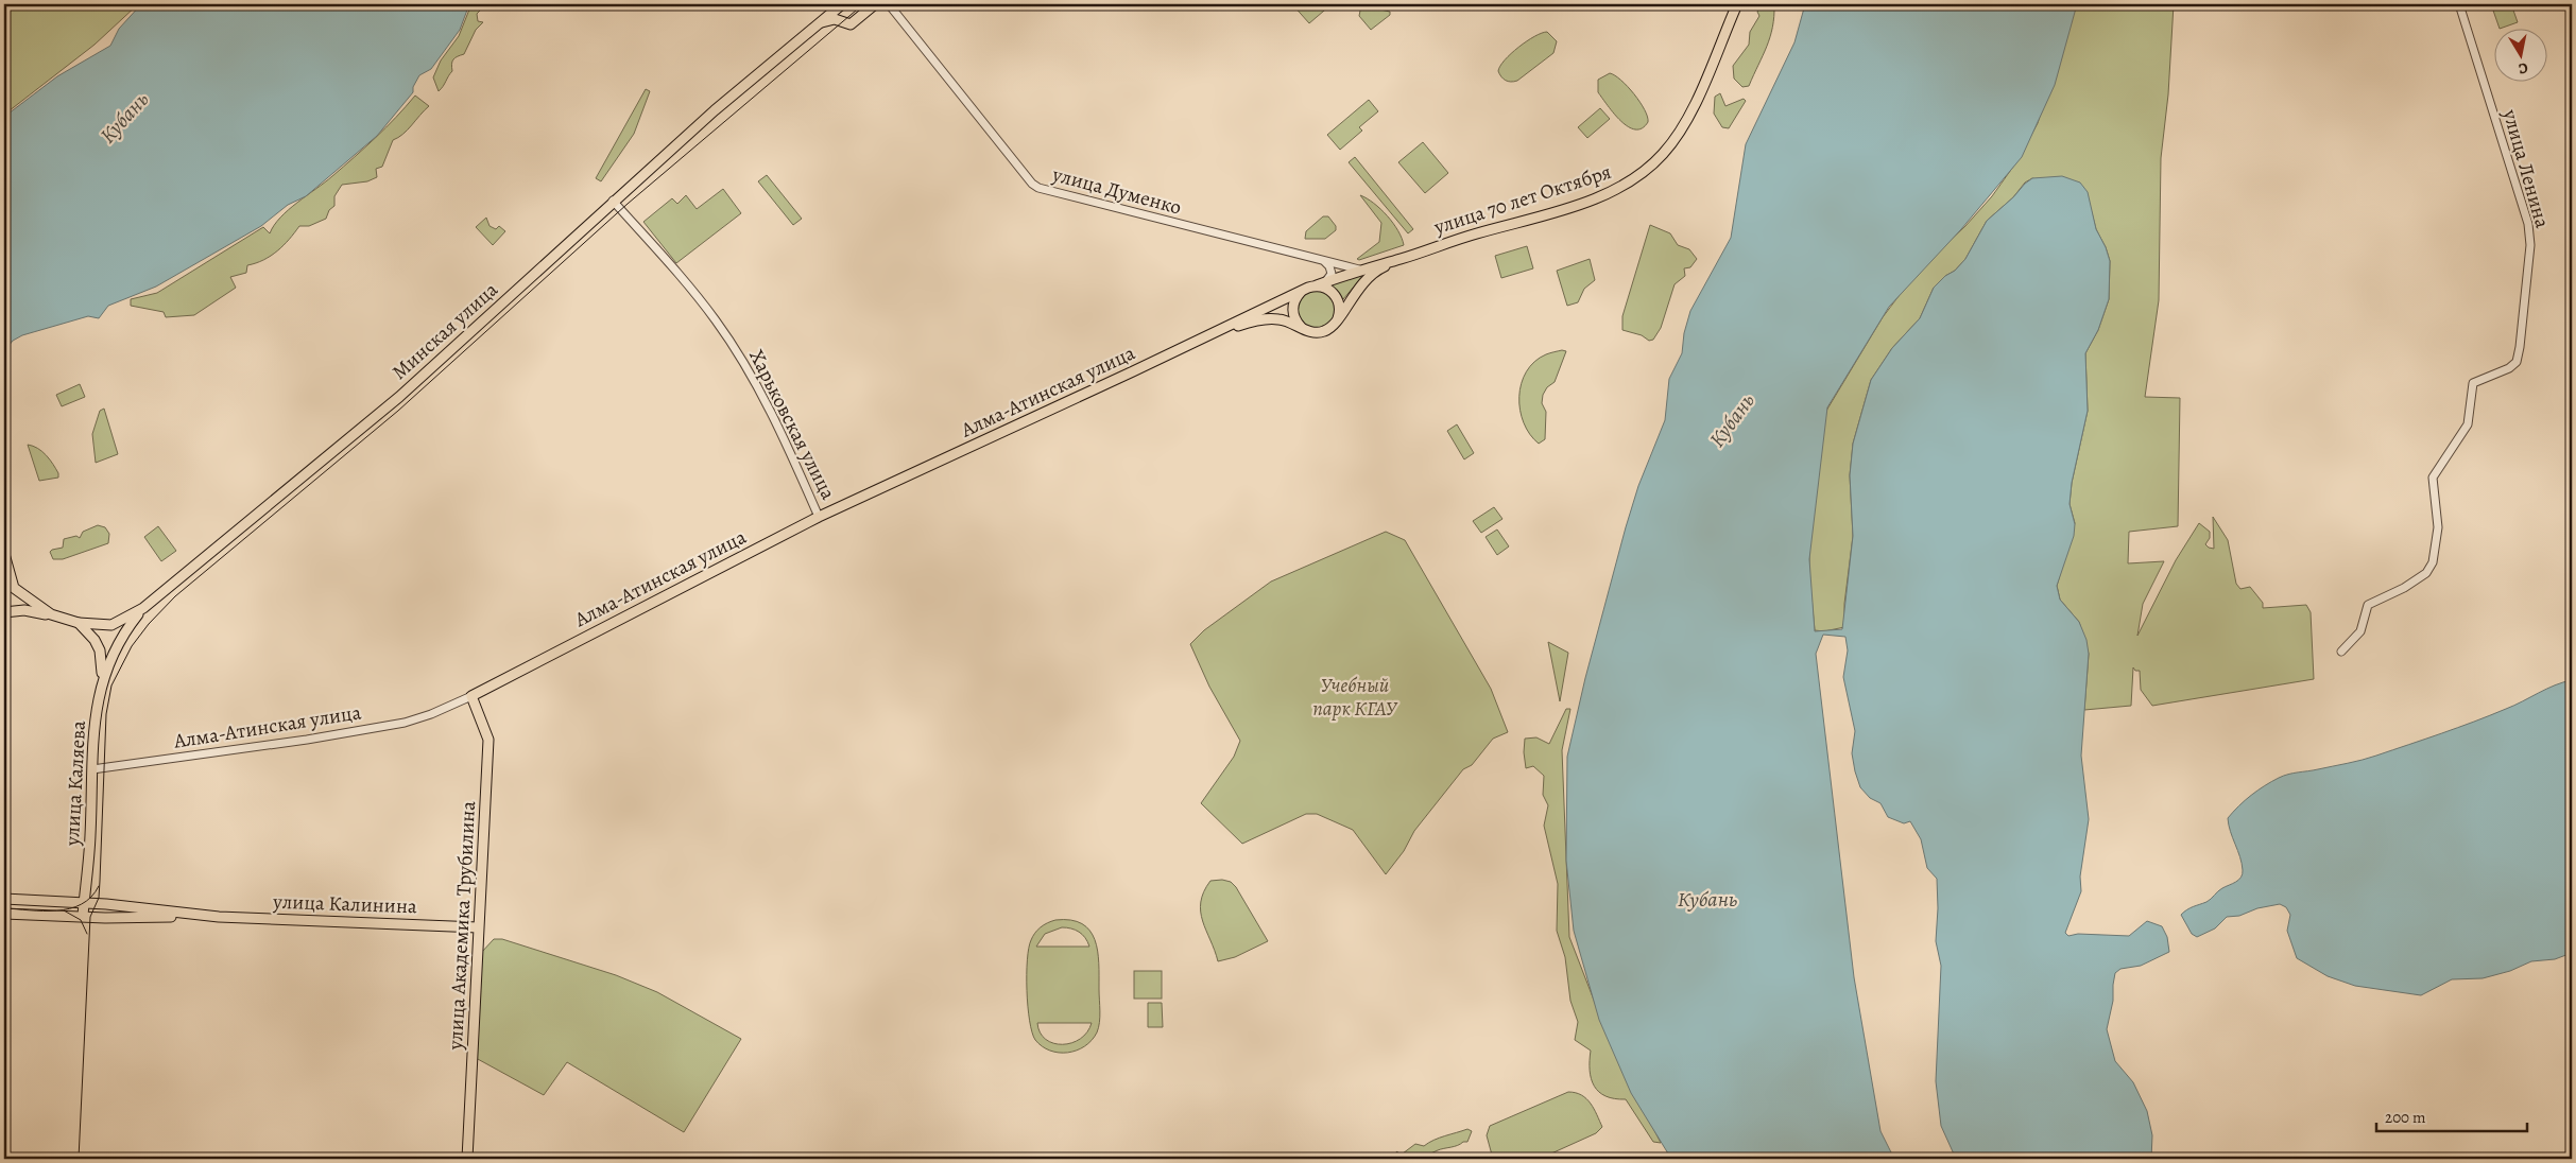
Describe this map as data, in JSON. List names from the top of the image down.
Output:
{
  "streets": {
    "main road": [
      "улица 70 лет Октября",
      "Минская улица",
      "Алма-Атинская улица",
      "улица Каляева",
      "улица Калинина",
      "улица Академика Трубилина"
    ],
    "street": ["улица Ленина", "улица Думенко", "Харьковская улица"]
  },
  "crossings": [
    ["улица Думенко", "улица 70 лет Октября"],
    ["улица Думенко", "Алма-Атинская улица"],
    ["улица 70 лет Октября", "Алма-Атинская улица"],
    ["Минская улица", "Харьковская улица"],
    ["Минская улица", "улица Каляева"],
    ["Алма-Атинская улица", "Харьковская улица"],
    ["Алма-Атинская улица", "улица Каляева"],
    ["Алма-Атинская улица", "улица Академика Трубилина"],
    ["улица Каляева", "улица Калинина"],
    ["улица Калинина", "улица Академика Трубилина"]
  ],
  "water": ["Кубань"],
  "parks": ["Учебный парк КГАУ"],
  "scale_bar": "200 m",
  "north": "bottom"
}
